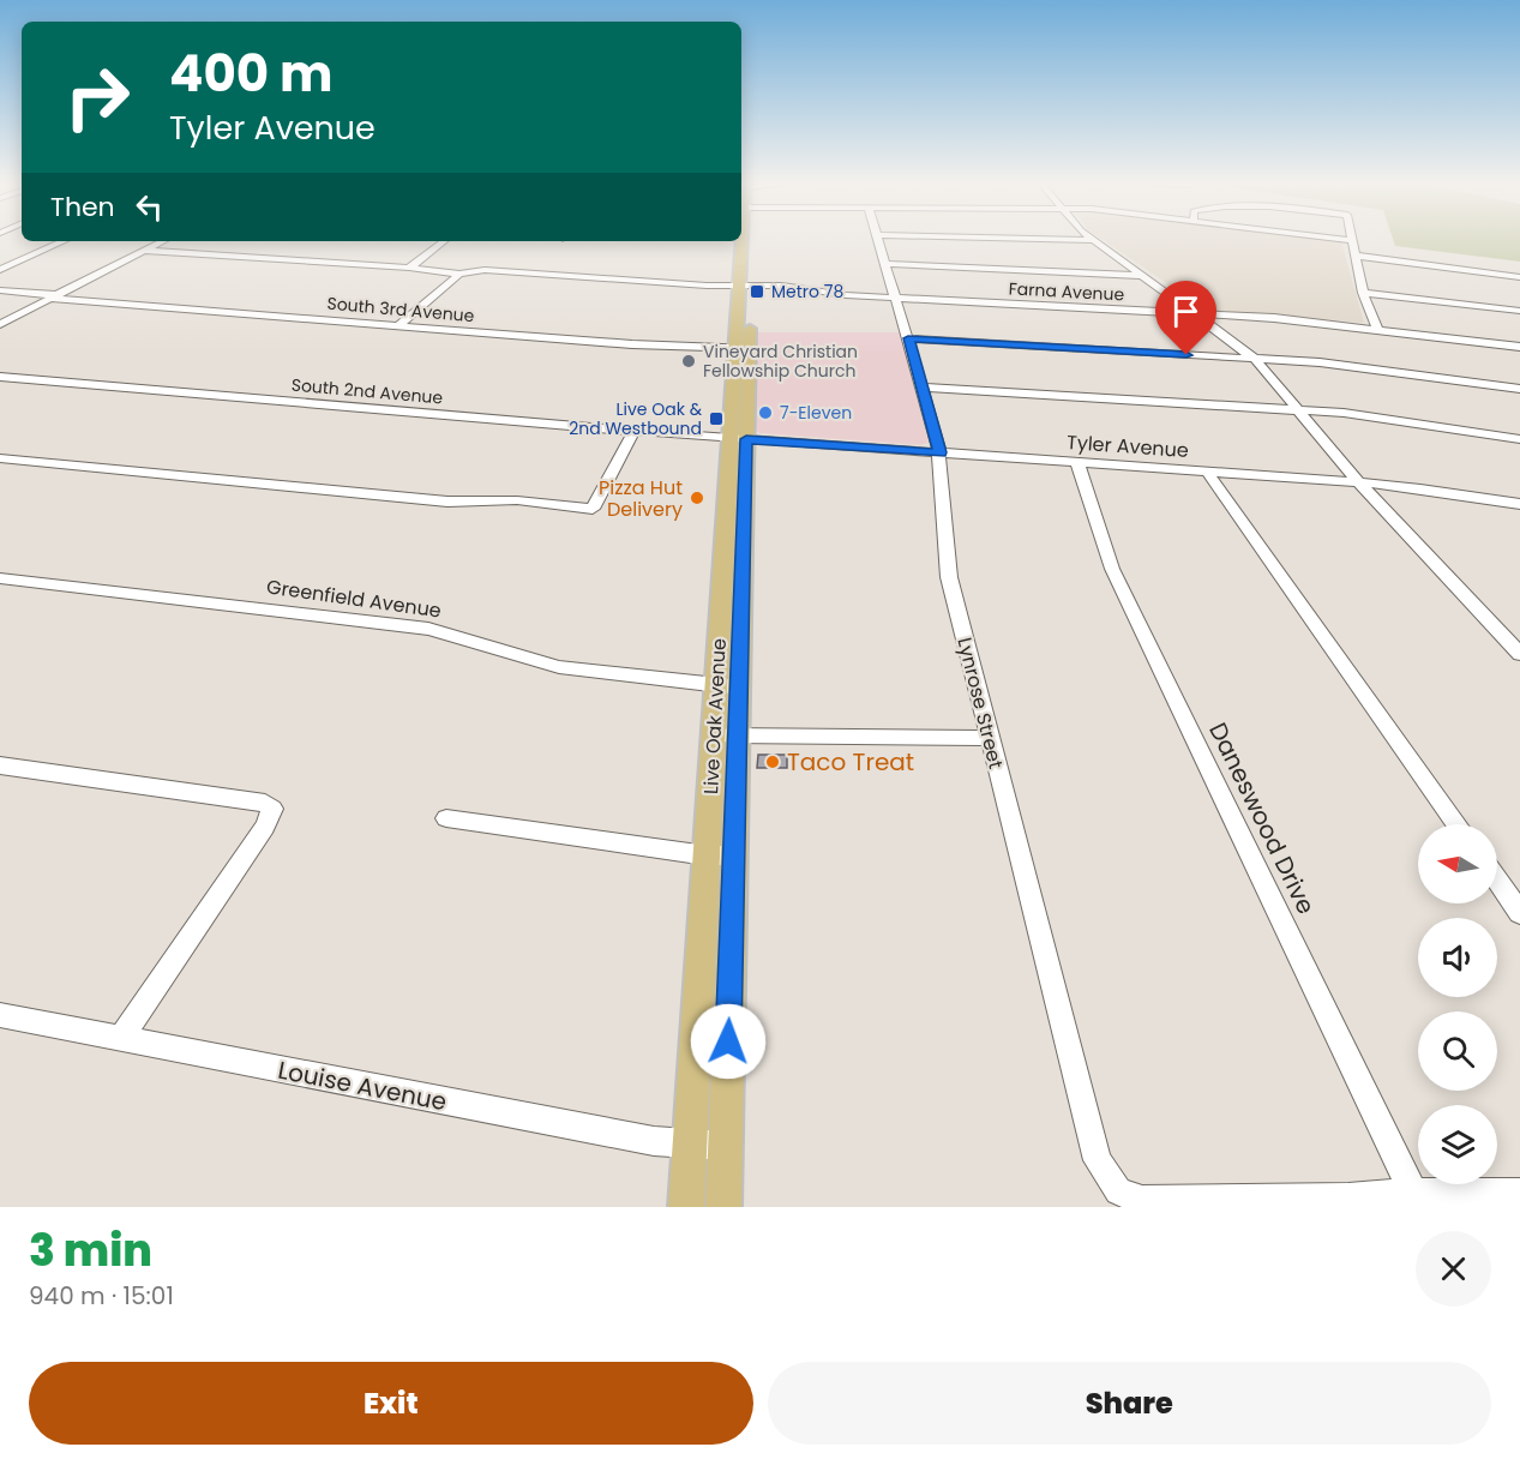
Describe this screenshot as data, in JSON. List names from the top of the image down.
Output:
{
  "streets": {
    "main road": ["Live Oak Avenue"],
    "street": [
      "Farna Avenue",
      "South 3rd Avenue",
      "South 2nd Avenue",
      "Tyler Avenue",
      "Greenfield Avenue",
      "Lynrose Street",
      "Daneswood Drive",
      "Louise Avenue"
    ]
  },
  "crossings": [
    ["Farna Avenue", "Lynrose Street"],
    ["Farna Avenue", "Live Oak Avenue"],
    ["South 3rd Avenue", "Live Oak Avenue"],
    ["South 2nd Avenue", "Tyler Avenue"],
    ["South 2nd Avenue", "Live Oak Avenue"],
    ["Tyler Avenue", "Lynrose Street"],
    ["Tyler Avenue", "Live Oak Avenue"],
    ["Tyler Avenue", "Daneswood Drive"],
    ["Greenfield Avenue", "Live Oak Avenue"],
    ["Lynrose Street", "Daneswood Drive"],
    ["Live Oak Avenue", "Louise Avenue"]
  ],
  "places": {
    "transit": ["Metro 78", "Live Oak & 2nd Westbound"],
    "other": [
      "Vineyard Christian Fellowship Church",
      "7-Eleven",
      "Pizza Hut Delivery",
      "Taco Treat"
    ]
  },
  "north": "left",
  "page": {
    "turn": ["400 m", "Tyler Avenue"],
    "then": "Then",
    "heading": ["3 min", "940 m · 15:01"],
    "buttons": ["Exit", "Share"]
  }
}
